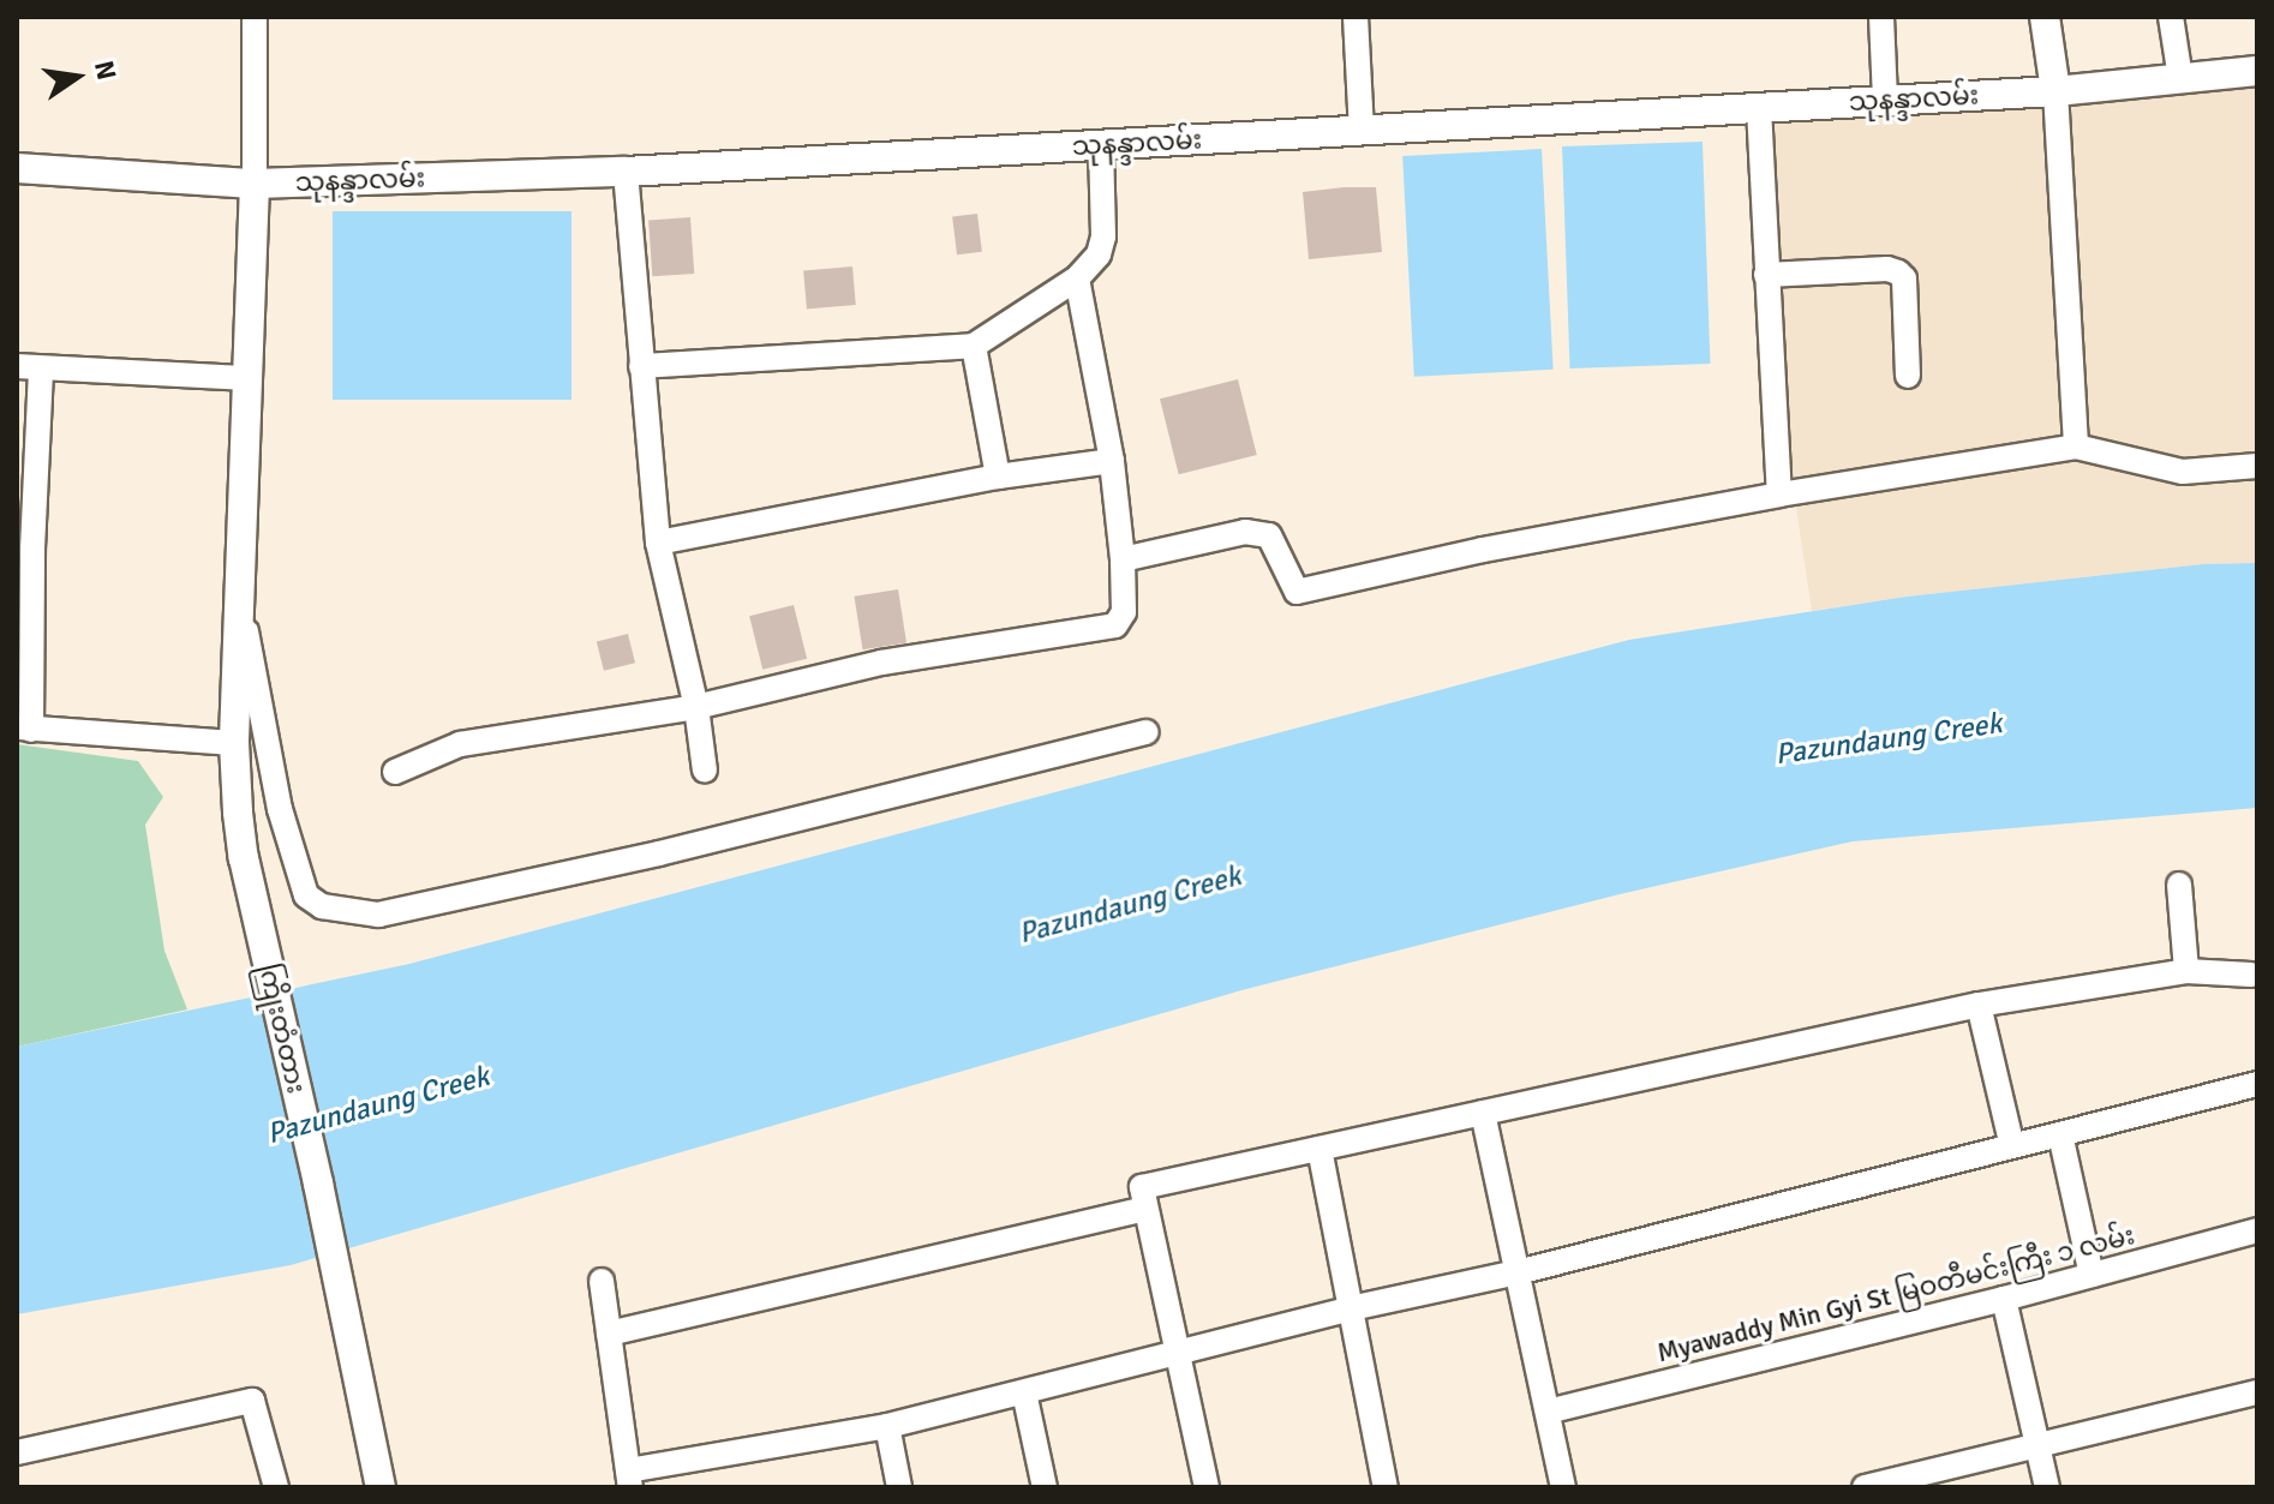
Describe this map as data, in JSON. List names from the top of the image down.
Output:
{
  "streets": {
    "main road": ["သုနန္ဒာလမ်း", "ကြိုးတံတား"],
    "street": ["Myawaddy Min Gyi St မြဝတီမင်းကြီး ၁ လမ်း"]
  },
  "crossings": [
    ["သုနန္ဒာလမ်း", "ကြိုးတံတား"]
  ],
  "water": ["Pazundaung Creek"],
  "north": "right"
}
